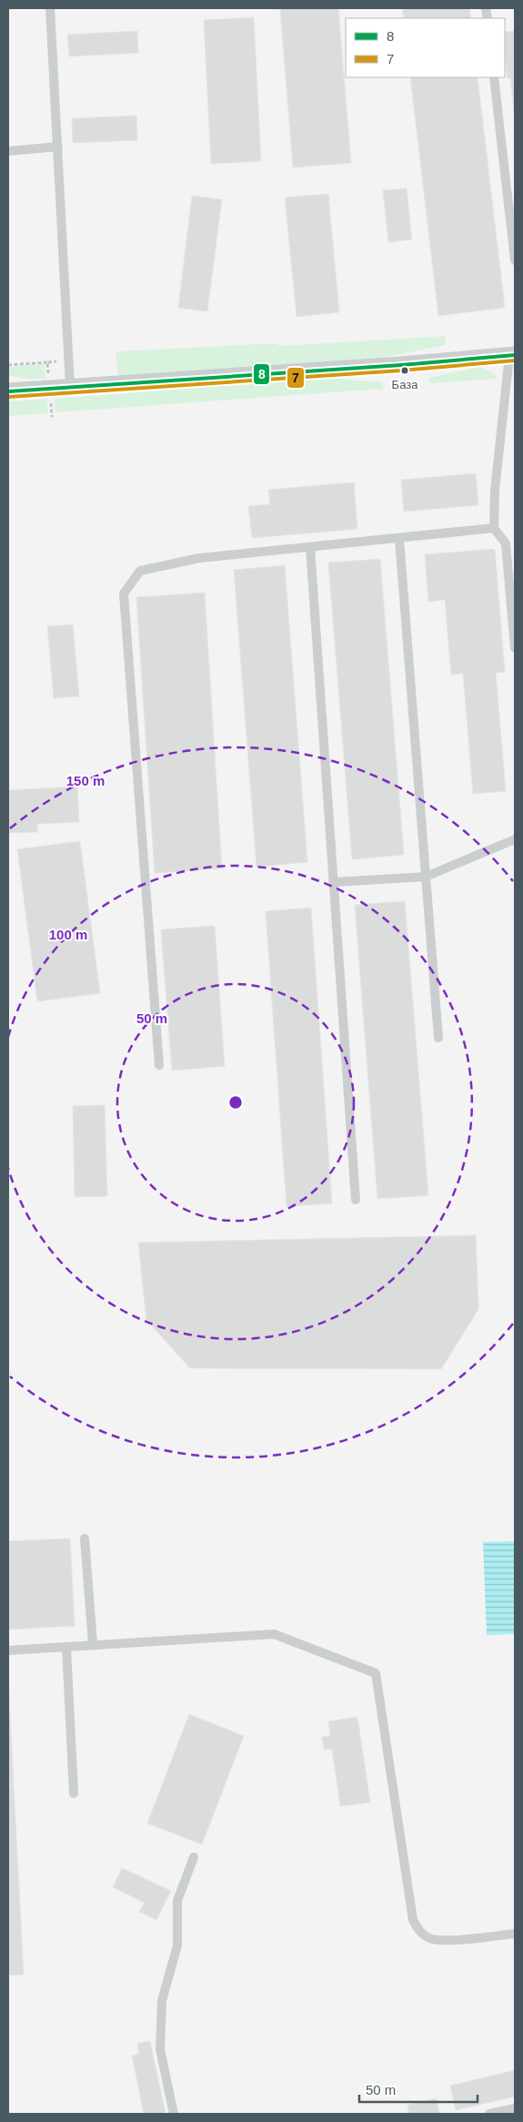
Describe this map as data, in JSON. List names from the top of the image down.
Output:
{
  "places": ["База"],
  "lines": ["transit line 8", "transit line 7"],
  "legend": ["8", "7"],
  "scale_bar": "50 m",
  "rings": ["150 m", "100 m", "50 m"]
}
